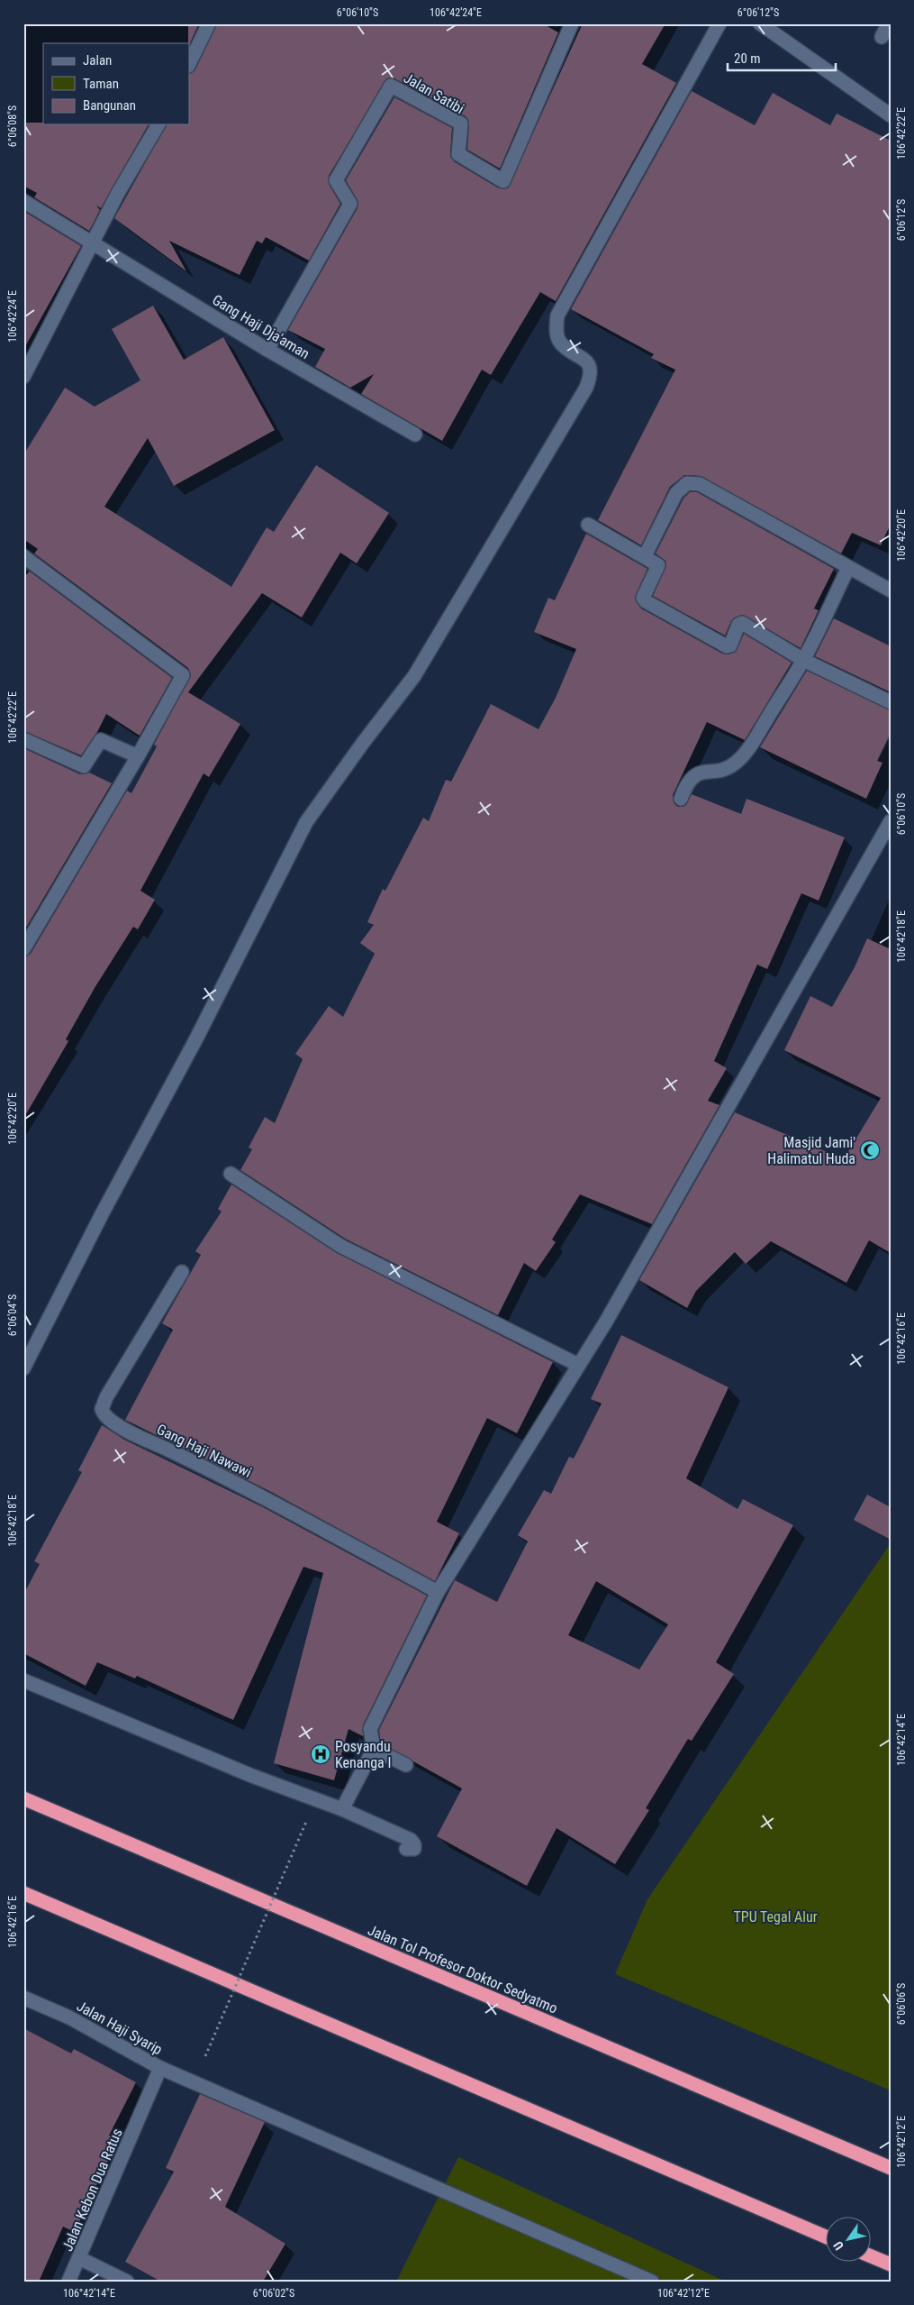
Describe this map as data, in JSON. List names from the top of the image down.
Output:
{
  "streets": {
    "highway": ["Jalan Tol Profesor Doktor Sedyatmo"],
    "street": [
      "Jalan Satibi",
      "Gang Haji Dja'aman",
      "Gang Haji Nawawi",
      "Jalan Haji Syarip",
      "Jalan Kebon Dua Ratus"
    ]
  },
  "crossings": [
    ["Jalan Satibi", "Gang Haji Dja'aman"],
    ["Jalan Haji Syarip", "Jalan Kebon Dua Ratus"]
  ],
  "parks": ["TPU Tegal Alur"],
  "places": {
    "mosque": ["Masjid Jami' Halimatul Huda"],
    "hospital": ["Posyandu Kenanga I"]
  },
  "legend": ["Jalan", "Taman", "Bangunan"],
  "scale_bar": "20 m",
  "north": "bottom left",
  "coordinates": [
    "6°06'10\"S",
    "106°42'24\"E",
    "6°06'12\"S",
    "6°06'08\"S",
    "106°42'22\"E",
    "106°42'20\"E",
    "106°42'18\"E",
    "6°06'04\"S",
    "106°42'16\"E",
    "106°42'14\"E",
    "6°06'06\"S",
    "106°42'12\"E",
    "6°06'02\"S"
  ]
}
